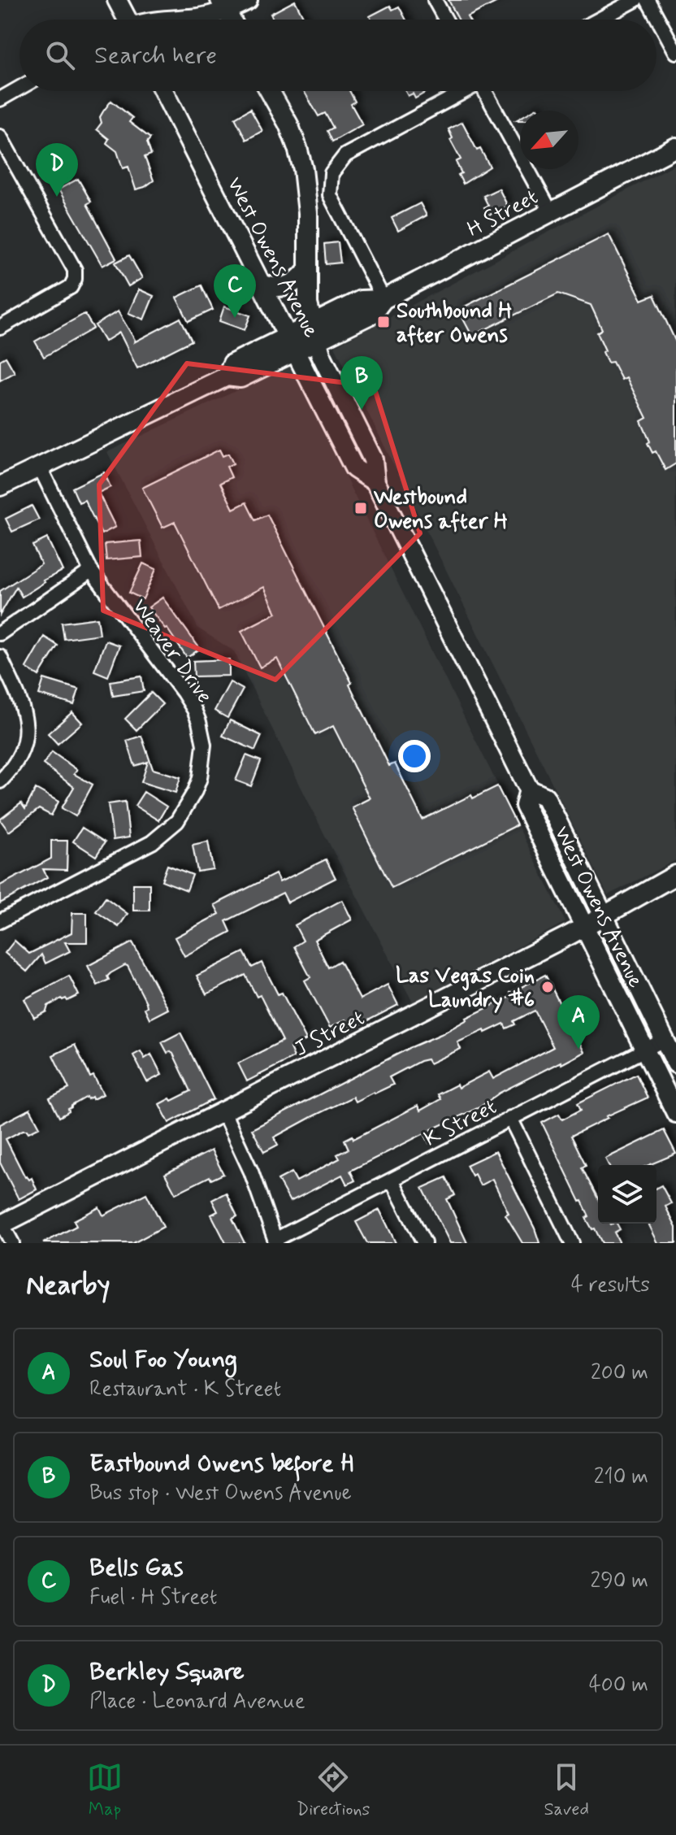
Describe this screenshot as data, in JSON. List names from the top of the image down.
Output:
{
  "streets": {
    "main road": ["H Street", "West Owens Avenue", "J Street"],
    "street": ["Weaver Drive", "K Street"]
  },
  "crossings": [
    ["H Street", "West Owens Avenue"],
    ["H Street", "Weaver Drive"],
    ["West Owens Avenue", "J Street"],
    ["West Owens Avenue", "K Street"]
  ],
  "places": {
    "transit": ["Southbound H after Owens", "Westbound Owens after H"],
    "other": ["Las Vegas Coin Laundry #6"]
  },
  "north": "bottom left",
  "page": {
    "search": "Search here",
    "pins": [
      "D",
      "C",
      "B",
      "A"
    ],
    "heading": ["Nearby", "4 results"],
    "list": [
      {
        "mark": "A",
        "name": "Soul Foo Young",
        "note": "Restaurant · K Street",
        "value": "200 m"
      },
      {
        "mark": "B",
        "name": "Eastbound Owens before H",
        "note": "Bus stop · West Owens Avenue",
        "value": "210 m"
      },
      {
        "mark": "C",
        "name": "Bells Gas",
        "note": "Fuel · H Street",
        "value": "290 m"
      },
      {
        "mark": "D",
        "name": "Berkley Square",
        "note": "Place · Leonard Avenue",
        "value": "400 m"
      }
    ],
    "nav": ["Map", "Directions", "Saved"]
  }
}
